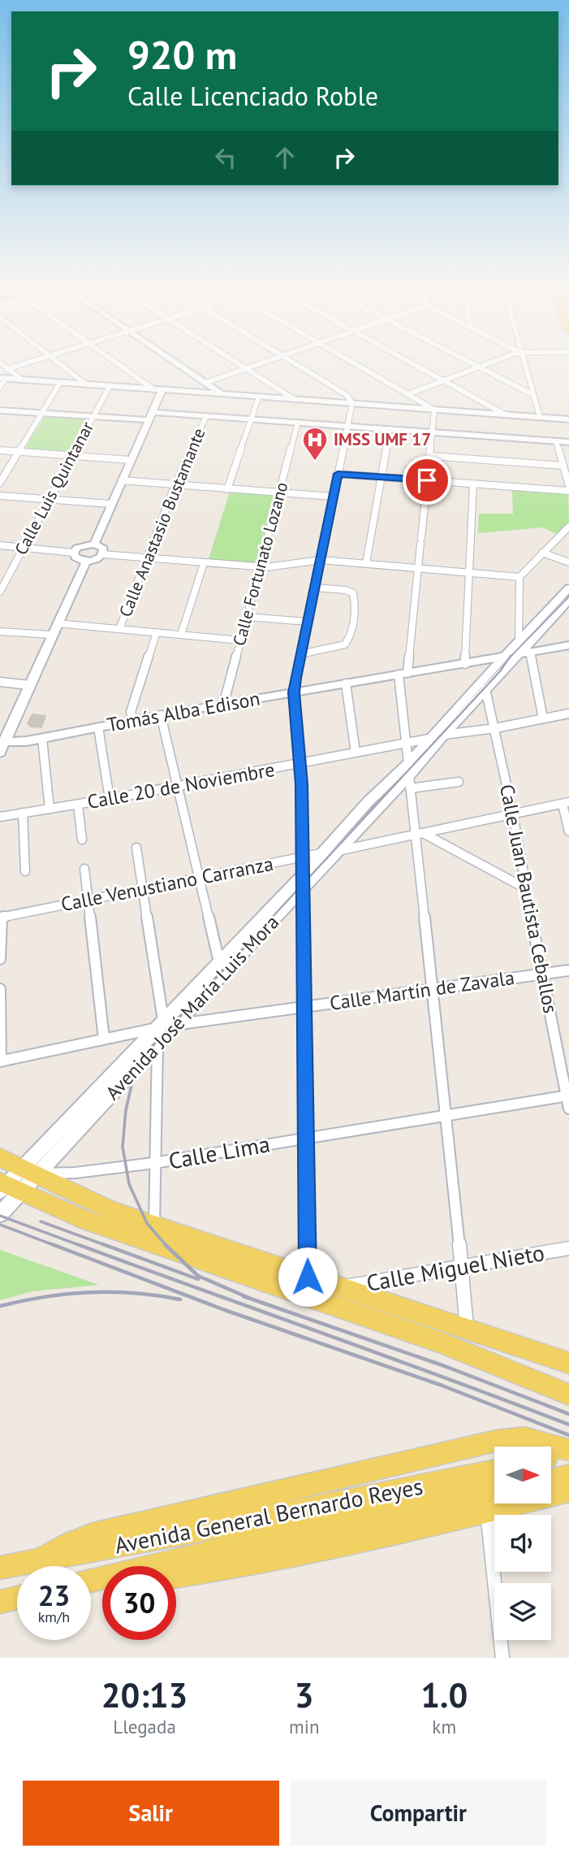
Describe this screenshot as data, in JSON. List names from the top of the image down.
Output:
{
  "streets": {
    "main road": ["Avenida General Bernardo Reyes"],
    "street": [
      "Calle Luis Quintanar",
      "Calle Anastasio Bustamante",
      "Calle Fortunato Lozano",
      "Tomás Alba Edison",
      "Calle 20 de Noviembre",
      "Calle Venustiano Carranza",
      "Calle Juan Bautista Ceballos",
      "Calle Martín de Zavala",
      "Avenida José María Luis Mora",
      "Calle Lima",
      "Calle Miguel Nieto"
    ]
  },
  "crossings": [
    ["Calle Anastasio Bustamante", "Tomás Alba Edison"],
    ["Calle Fortunato Lozano", "Tomás Alba Edison"],
    ["Tomás Alba Edison", "Avenida José María Luis Mora"],
    ["Calle 20 de Noviembre", "Avenida José María Luis Mora"],
    ["Calle Venustiano Carranza", "Calle Juan Bautista Ceballos"],
    ["Calle Venustiano Carranza", "Avenida José María Luis Mora"],
    ["Calle Juan Bautista Ceballos", "Calle Martín de Zavala"],
    ["Calle Juan Bautista Ceballos", "Avenida José María Luis Mora"],
    ["Calle Juan Bautista Ceballos", "Calle Lima"],
    ["Calle Martín de Zavala", "Avenida José María Luis Mora"],
    ["Avenida José María Luis Mora", "Calle Lima"]
  ],
  "places": {
    "hospital": ["IMSS UMF 17"]
  },
  "north": "right",
  "page": {
    "turn": ["920 m", "Calle Licenciado Roble"],
    "speed": "23 km/h",
    "limit": "30",
    "eta": [
      "20:13",
      "Llegada",
      "3",
      "min",
      "1.0",
      "km"
    ],
    "buttons": ["Salir", "Compartir"]
  }
}
